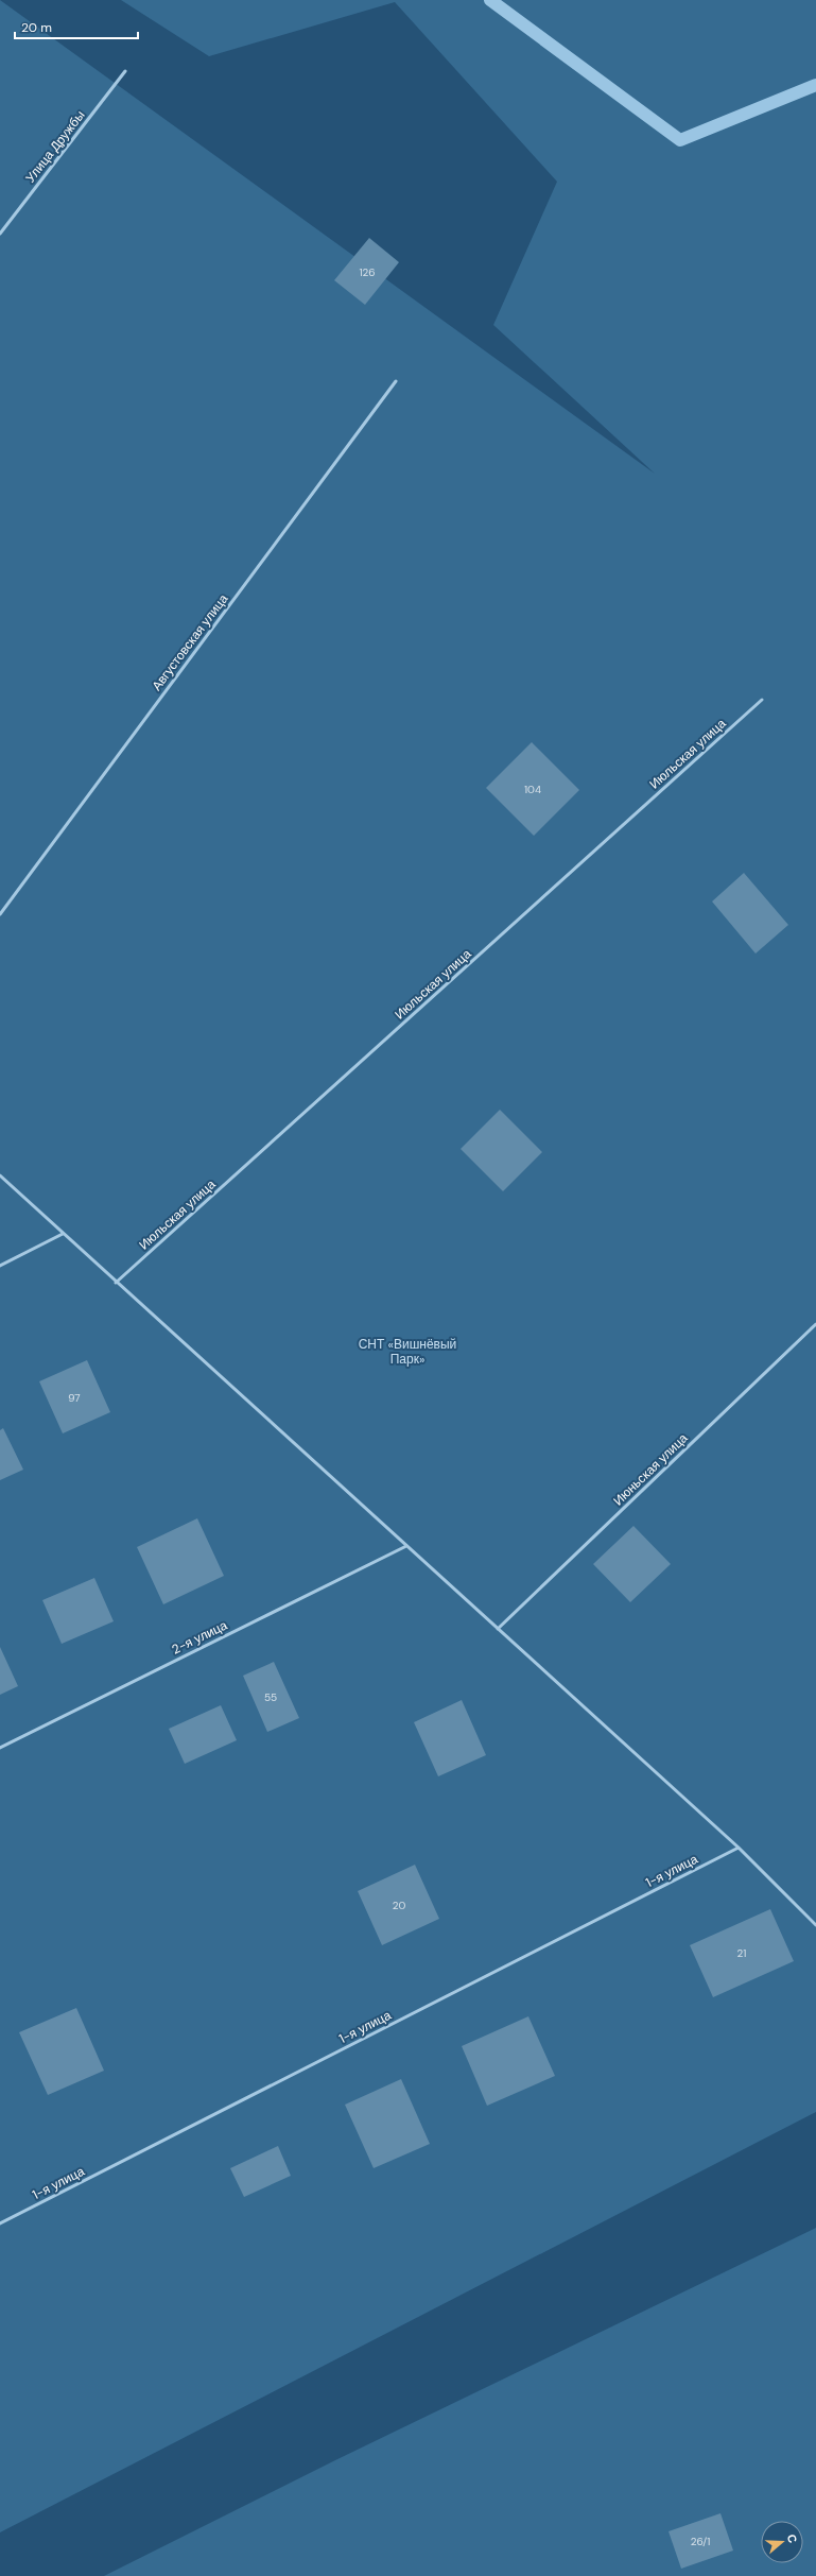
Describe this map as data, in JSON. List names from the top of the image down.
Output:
{
  "streets": {
    "lane": [
      "Улица Дружбы",
      "Августовская улица",
      "Июльская улица",
      "Июньская улица",
      "2-я улица",
      "1-я улица"
    ]
  },
  "parks": ["СНТ «Вишнёвый Парк»"],
  "house_numbers": [
    "126",
    "104",
    "97",
    "55",
    "20",
    "21",
    "26/1"
  ],
  "scale_bar": "20 m",
  "north": "right"
}
